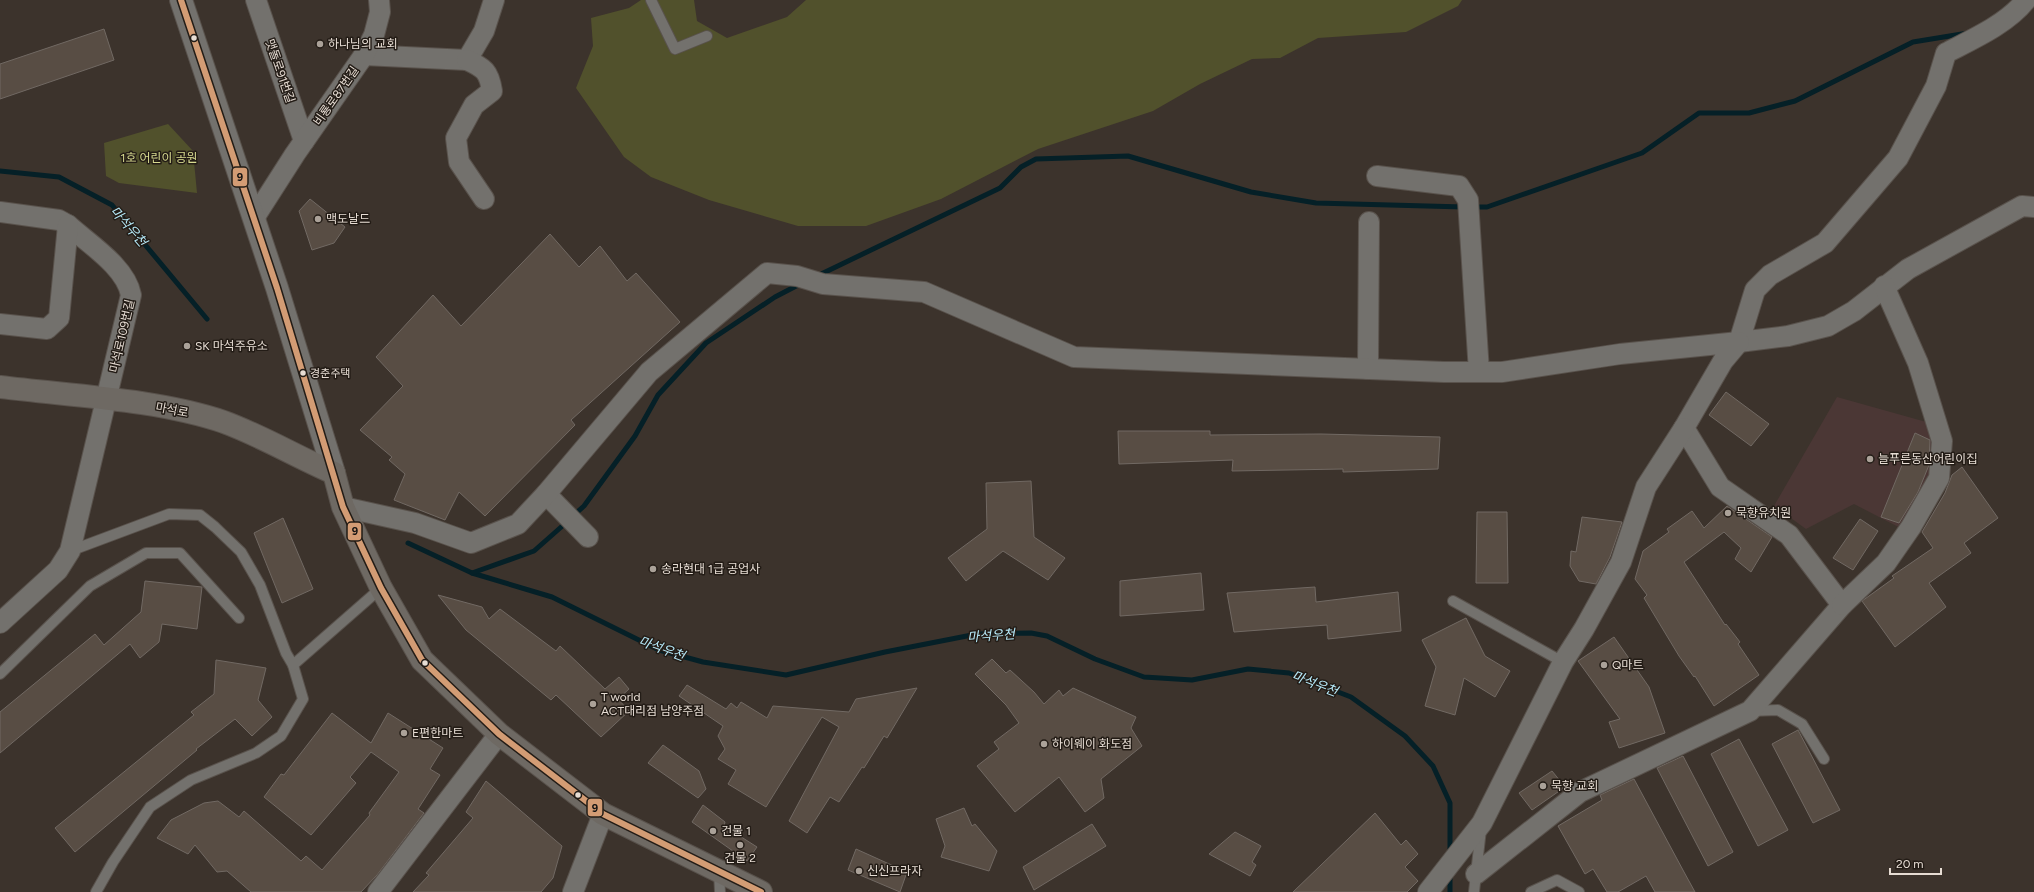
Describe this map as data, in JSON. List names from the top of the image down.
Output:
{
  "streets": {
    "main road": ["마석로"],
    "street": ["맷돌로91번길", "비룡로87번길", "마석로109번길"]
  },
  "crossings": [
    ["맷돌로91번길", "비룡로87번길"],
    ["마석로109번길", "마석로"]
  ],
  "water": ["마석우천"],
  "parks": ["1호 어린이 공원"],
  "places": [
    "하나님의 교회",
    "맥도날드",
    "SK 마석주유소",
    "경춘주택",
    "늘푸른동산어린이집",
    "묵향유치원",
    "송라현대 1급 공업사",
    "Q마트",
    "T world ACT대리점 남양주점",
    "E편한마트",
    "하이웨이 화도점",
    "묵향 교회",
    "건물 1",
    "건물 2",
    "신신프라자"
  ],
  "lines": ["transit line 9"],
  "scale_bar": "20 m"
}
